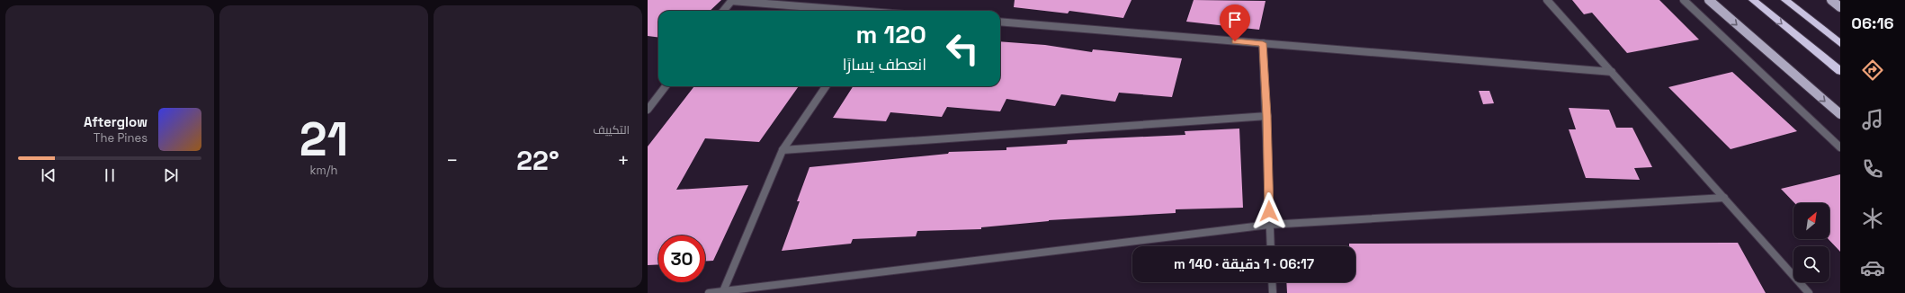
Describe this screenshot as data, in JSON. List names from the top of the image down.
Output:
{
  "north": "top right",
  "page": {
    "tabs": "06:16",
    "tile": [
      "التكييف",
      ["21", "km/h"]
    ],
    "turn": ["120 m", "انعطف يسارًا"],
    "song": ["Afterglow", "The Pines"],
    "heat": ["−", "22°", "+"],
    "limit": "30",
    "trip": "06:17 · 1 دقيقة · 140 m"
  }
}
